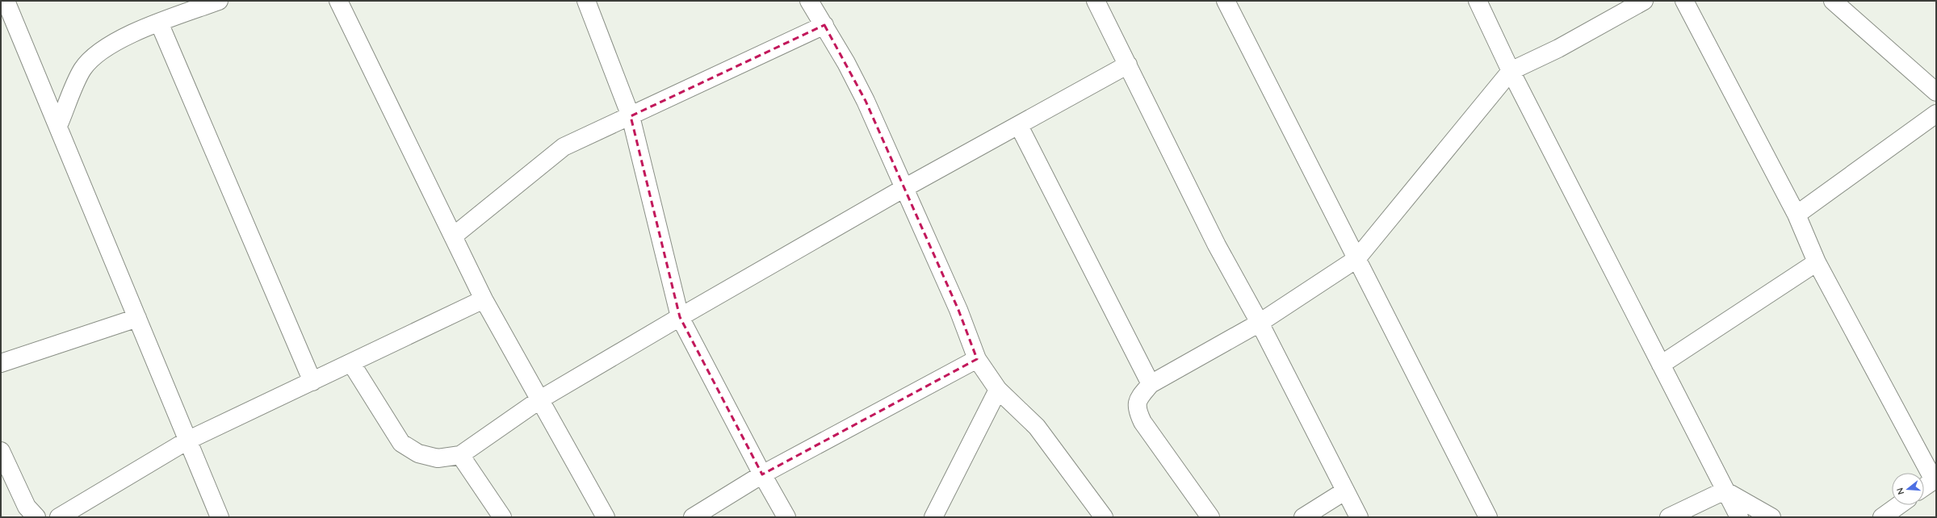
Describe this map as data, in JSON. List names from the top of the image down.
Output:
{
  "north": "left"
}
